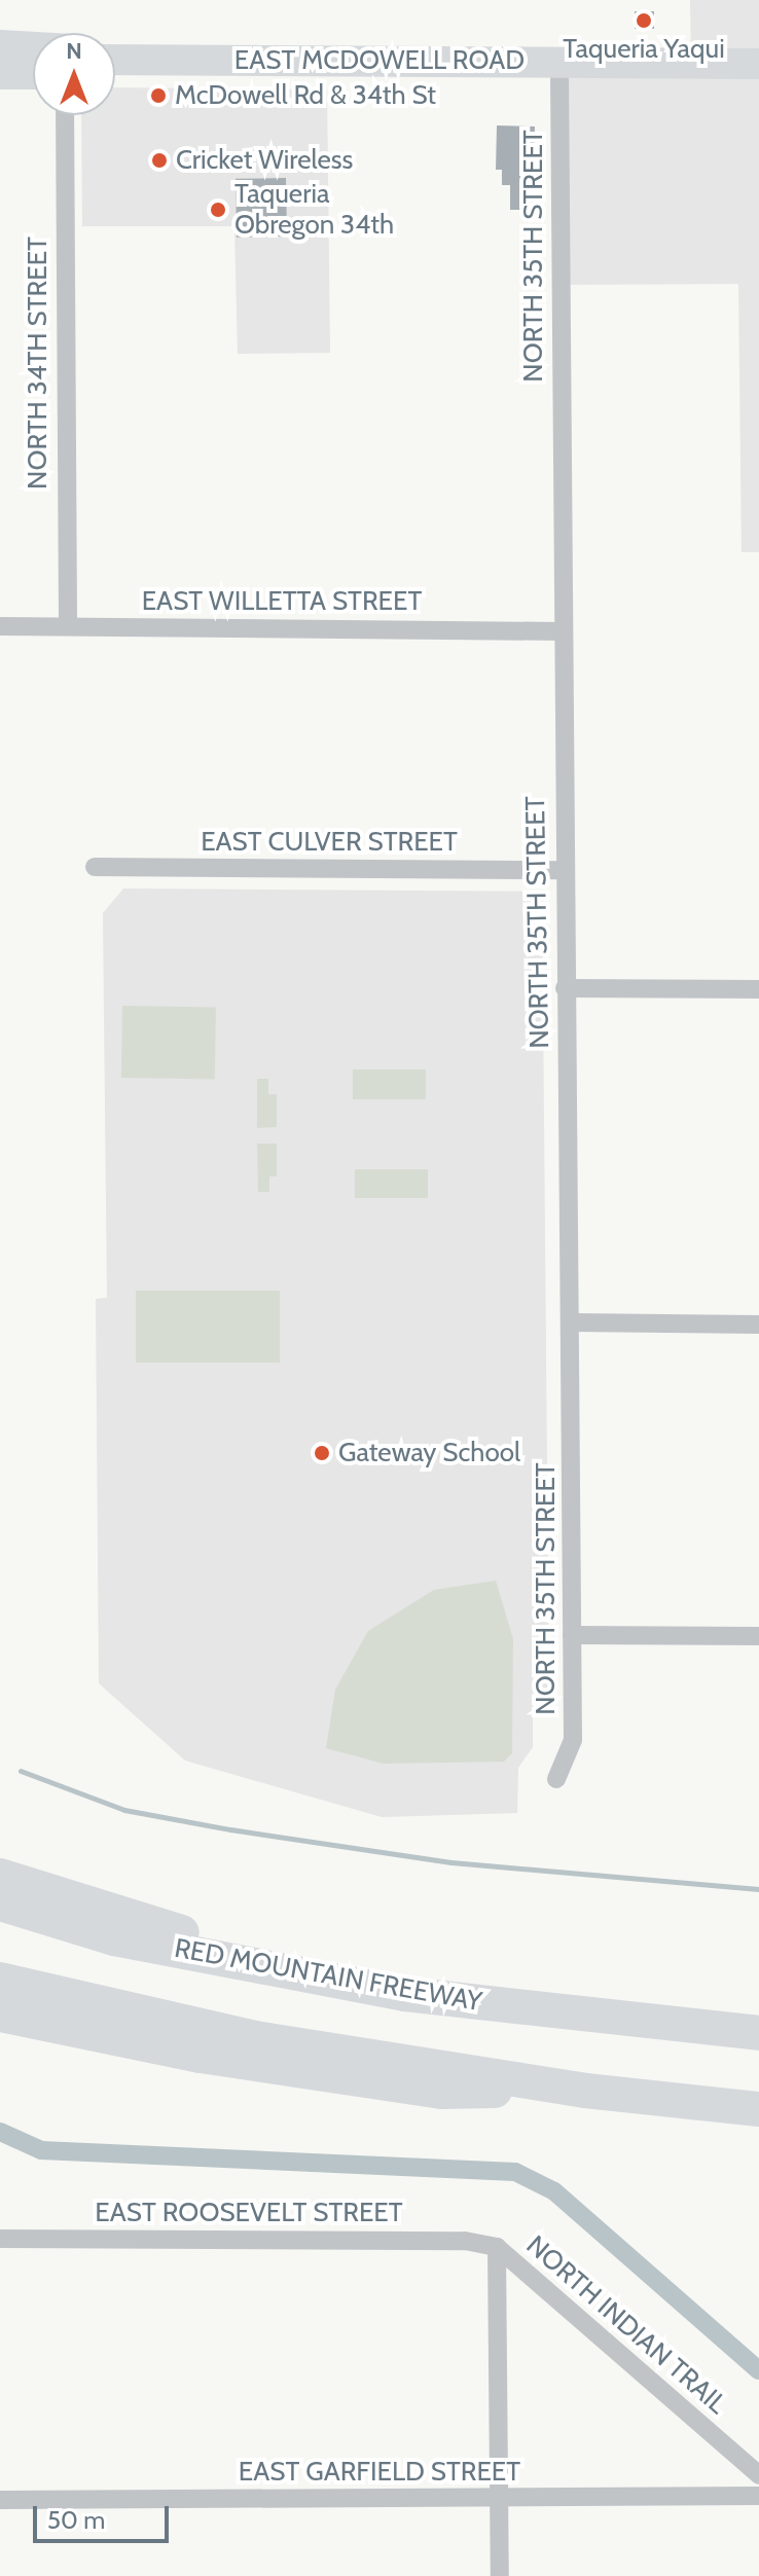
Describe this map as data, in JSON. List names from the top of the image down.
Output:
{
  "streets": {
    "main road": ["EAST MCDOWELL ROAD"],
    "street": [
      "NORTH 35TH STREET",
      "NORTH 34TH STREET",
      "EAST WILLETTA STREET",
      "EAST CULVER STREET",
      "EAST ROOSEVELT STREET",
      "NORTH INDIAN TRAIL",
      "EAST GARFIELD STREET"
    ]
  },
  "crossings": [
    ["EAST MCDOWELL ROAD", "NORTH 35TH STREET"],
    ["NORTH 35TH STREET", "EAST WILLETTA STREET"],
    ["NORTH 35TH STREET", "EAST CULVER STREET"],
    ["NORTH 34TH STREET", "EAST WILLETTA STREET"],
    ["EAST ROOSEVELT STREET", "NORTH INDIAN TRAIL"]
  ],
  "places": [
    "Taqueria Yaqui",
    "McDowell Rd & 34th St",
    "Cricket Wireless",
    "Taqueria Obregon 34th",
    "Gateway School"
  ],
  "scale_bar": "50 m",
  "north": "top"
}
